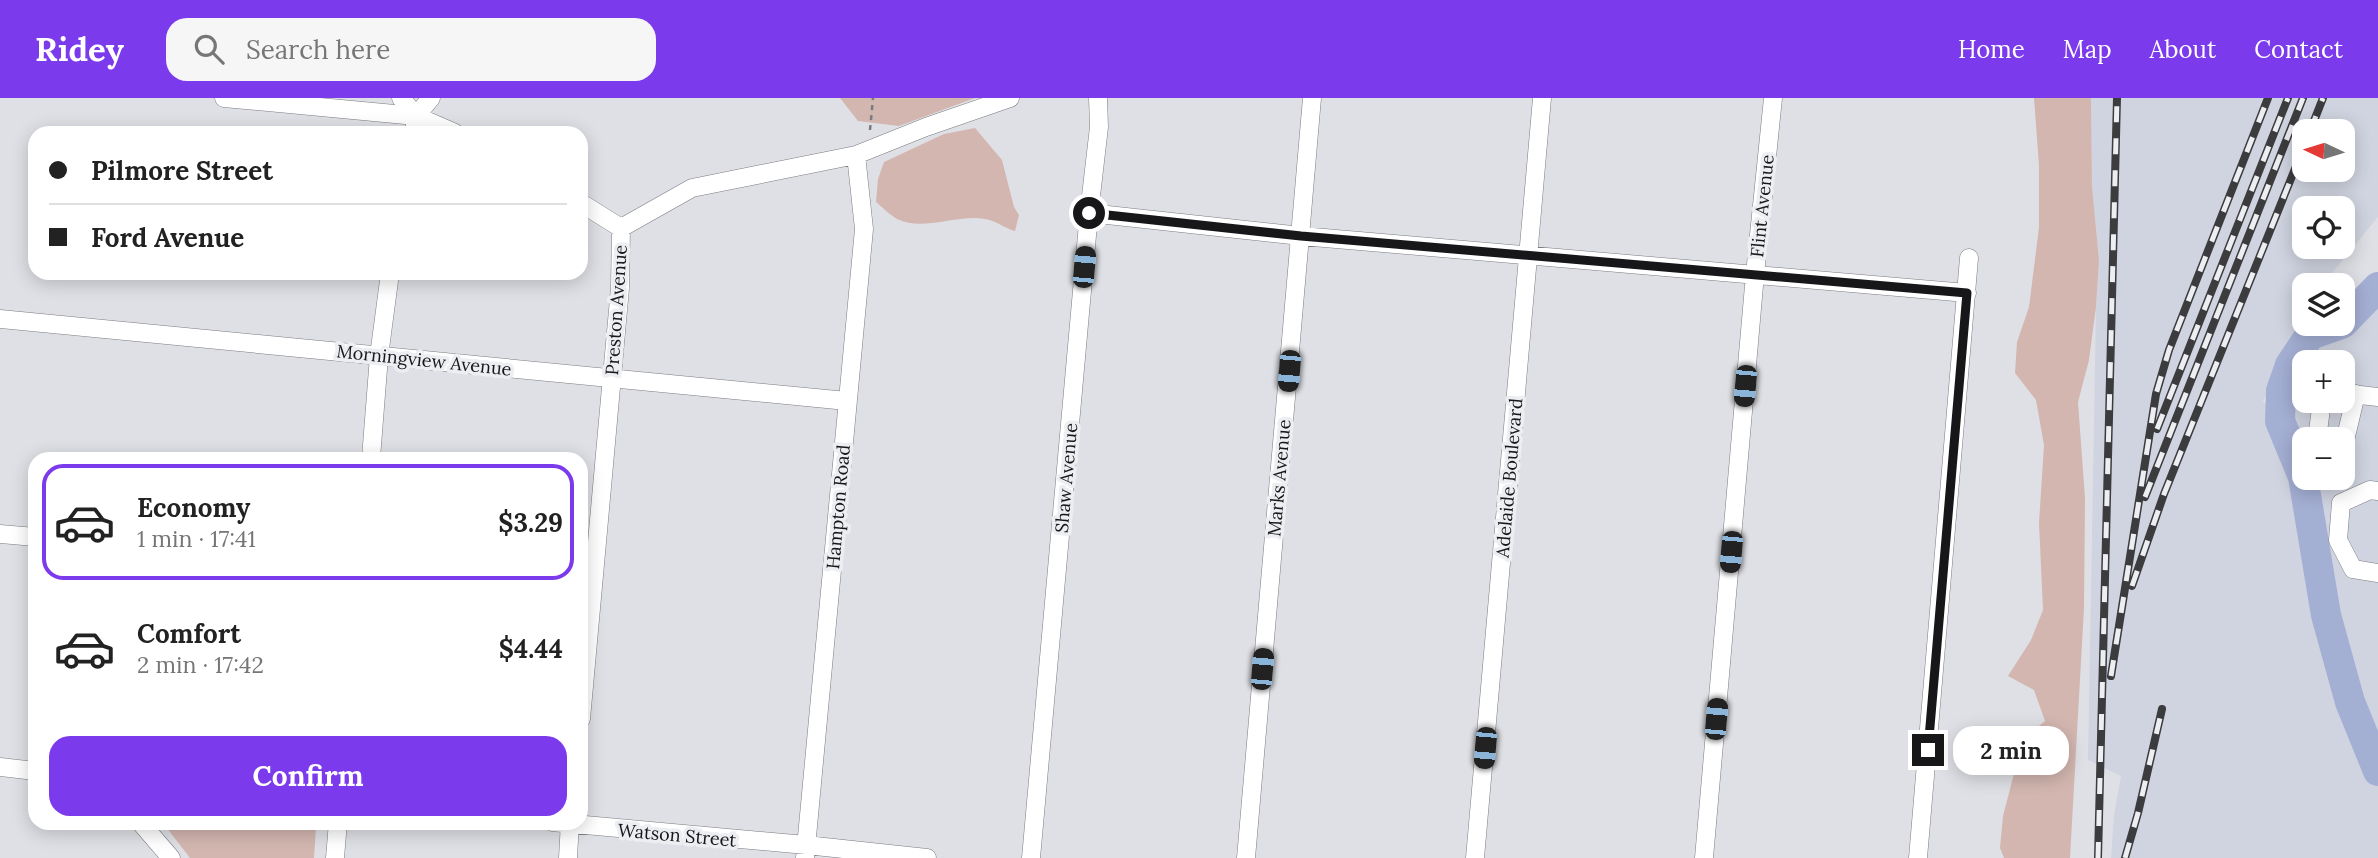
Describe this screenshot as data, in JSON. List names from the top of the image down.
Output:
{
  "streets": {
    "street": [
      "Flint Avenue",
      "Preston Avenue",
      "Morningview Avenue",
      "Shaw Avenue",
      "Marks Avenue",
      "Adelaide Boulevard",
      "Hampton Road",
      "Watson Street"
    ]
  },
  "crossings": [
    ["Preston Avenue", "Morningview Avenue"],
    ["Preston Avenue", "Hampton Road"],
    ["Morningview Avenue", "Hampton Road"],
    ["Hampton Road", "Watson Street"]
  ],
  "north": "left",
  "page": {
    "header": "Ridey",
    "search": "Search here",
    "nav": [
      "Home",
      "Map",
      "About",
      "Contact"
    ],
    "map_buttons": ["+", "−"],
    "banner": ["Pilmore Street", "Ford Avenue"],
    "list": [
      {
        "name": "Economy",
        "note": "1 min · 17:41",
        "value": "$3.29"
      },
      {
        "name": "Comfort",
        "note": "2 min · 17:42",
        "value": "$4.44"
      }
    ],
    "buttons": "Confirm",
    "bubble": "2 min"
  }
}
